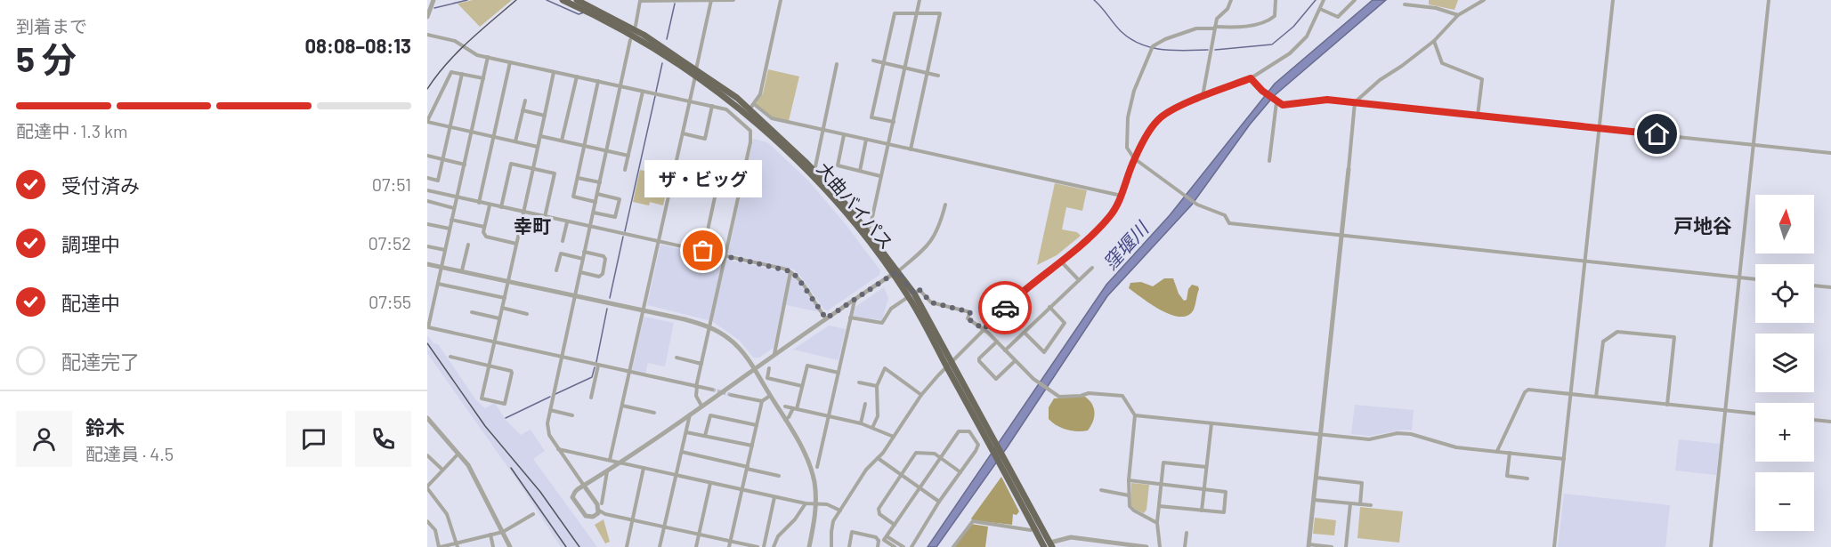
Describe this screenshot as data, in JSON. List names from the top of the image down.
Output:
{
  "streets": {
    "highway": ["大曲バイパス"]
  },
  "districts": ["幸町", "戸地谷"],
  "water": ["窪堰川"],
  "places": ["ザ・ビッグ"],
  "north": "top",
  "page": {
    "heading": ["5 分", "到着まで", "08:08–08:13"],
    "panel": ["鈴木", "配達員 · 4.5"],
    "bar": "配達中 · 1.3 km",
    "list": [
      ["受付済み", "07:51"],
      ["調理中", "07:52"],
      ["配達中", "07:55"],
      "配達完了"
    ],
    "bubble": "ザ・ビッグ",
    "map_buttons": ["+", "−"]
  }
}
